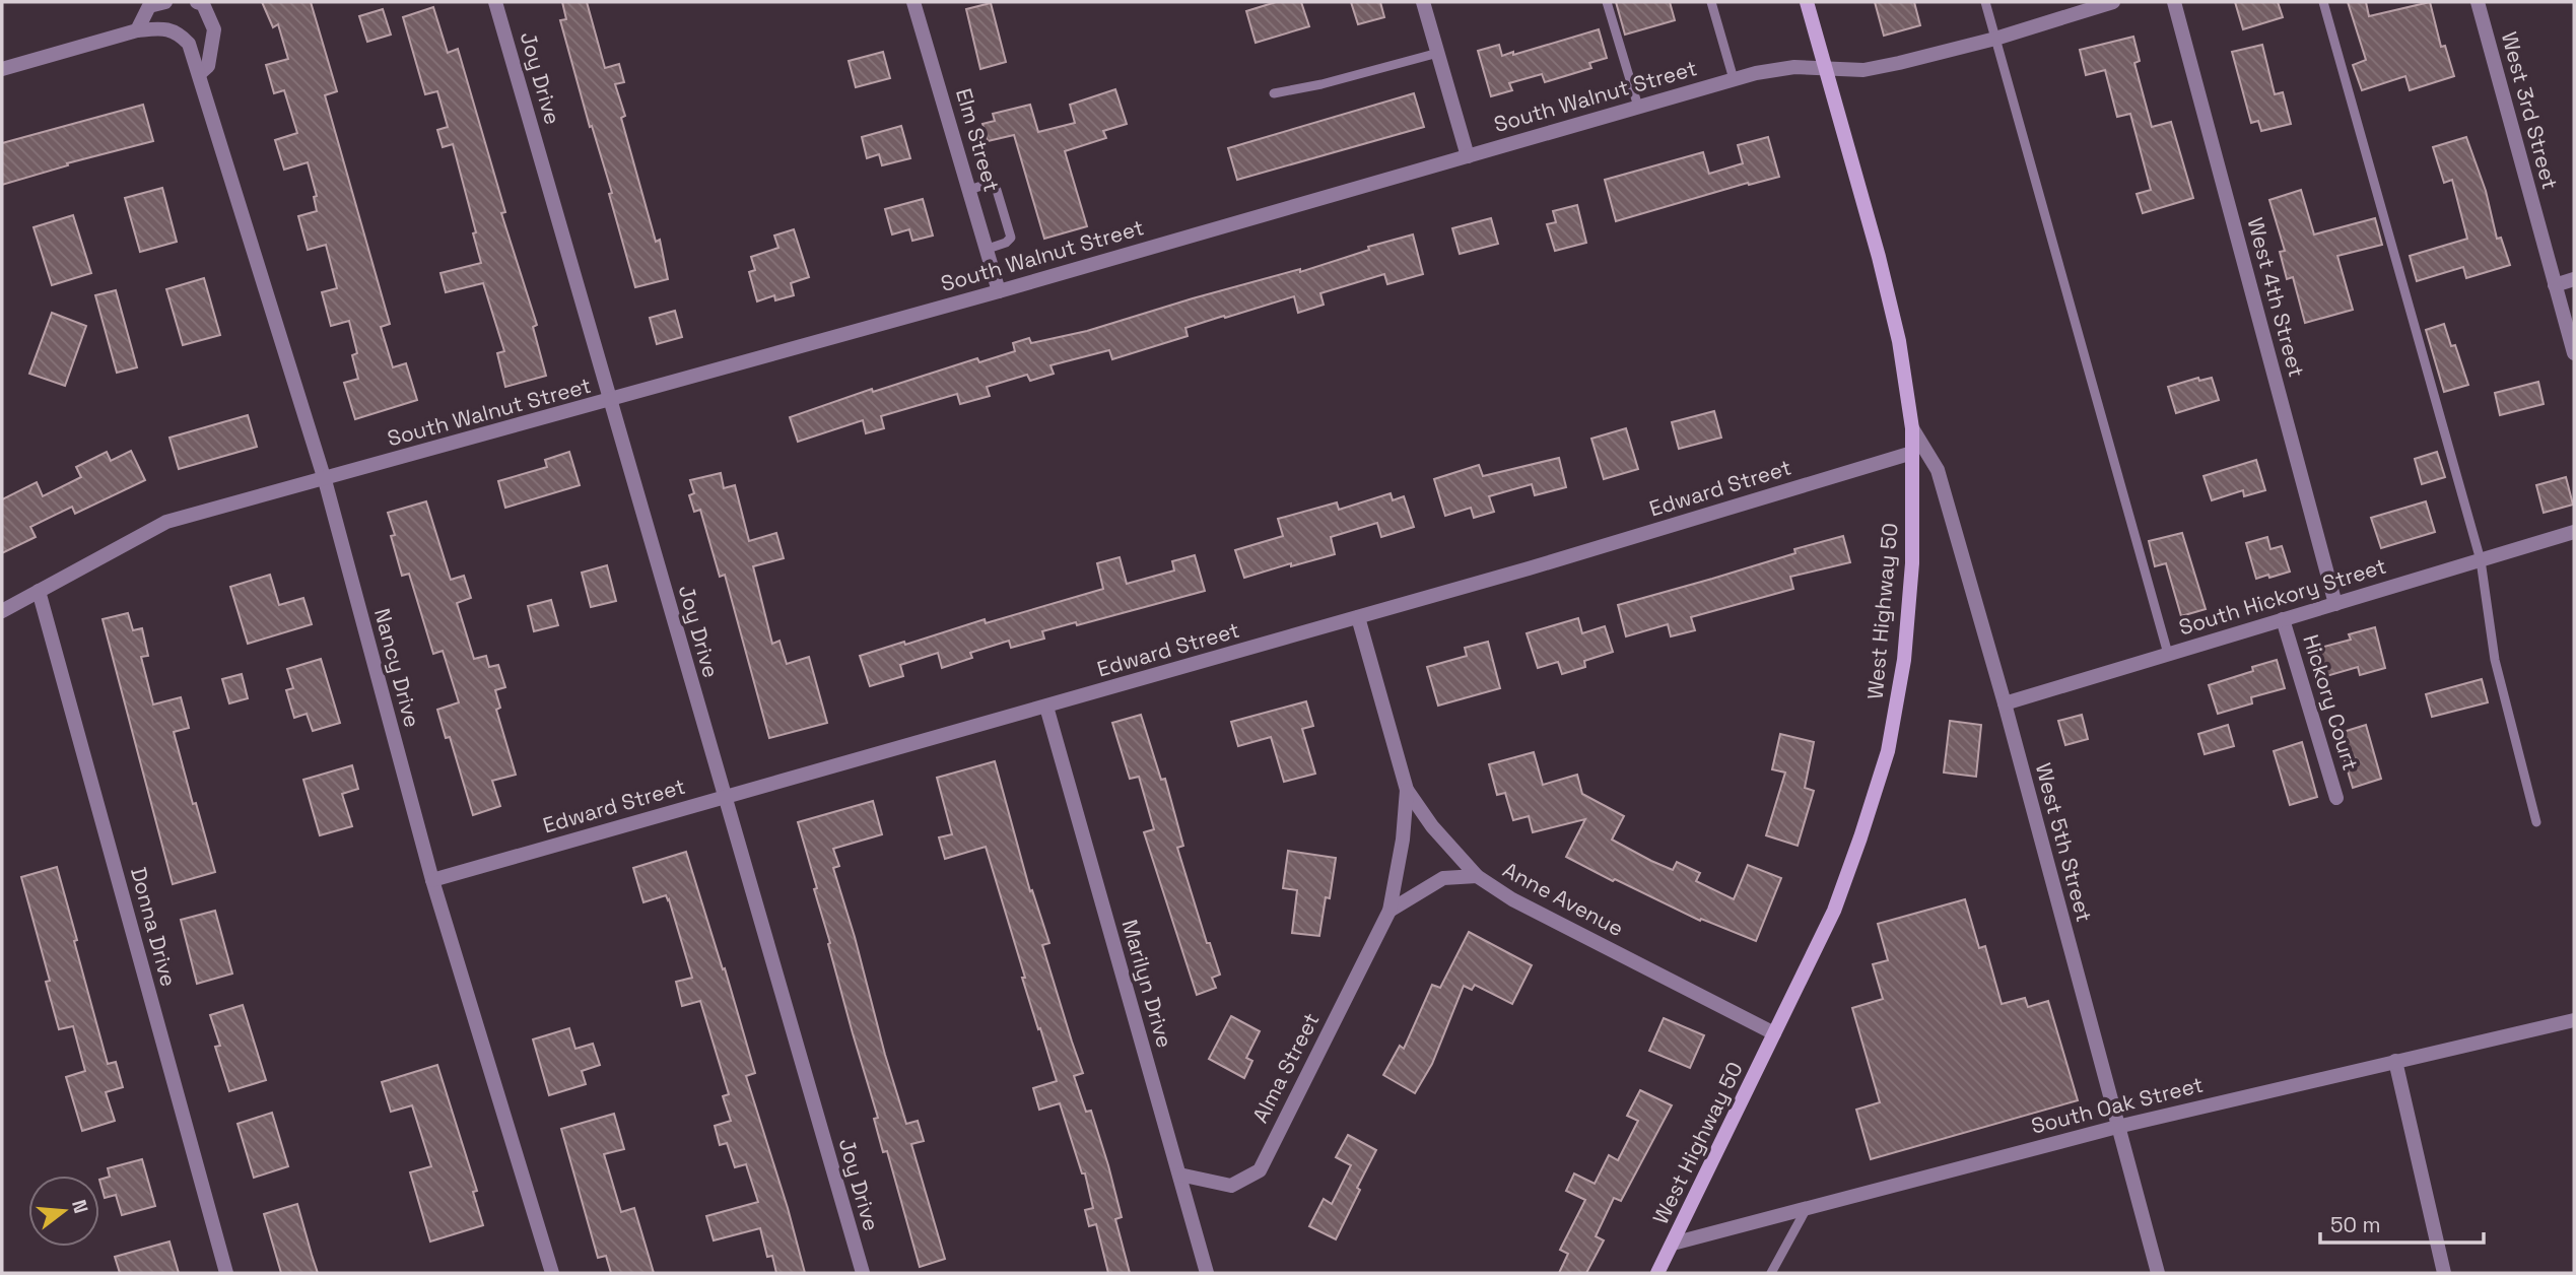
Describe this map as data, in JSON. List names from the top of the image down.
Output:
{
  "streets": {
    "main road": ["West Highway 50"],
    "street": [
      "Joy Drive",
      "South Walnut Street",
      "West 3rd Street",
      "Elm Street",
      "West 4th Street",
      "Edward Street",
      "South Hickory Street",
      "Nancy Drive",
      "Hickory Court",
      "West 5th Street",
      "Anne Avenue",
      "Donna Drive",
      "Marilyn Drive",
      "Alma Street",
      "South Oak Street"
    ]
  },
  "crossings": [
    ["Joy Drive", "South Walnut Street"],
    ["Joy Drive", "Edward Street"],
    ["South Walnut Street", "Elm Street"],
    ["South Walnut Street", "West Highway 50"],
    ["South Walnut Street", "Nancy Drive"],
    ["South Walnut Street", "Donna Drive"],
    ["West 4th Street", "South Hickory Street"],
    ["Edward Street", "West Highway 50"],
    ["Edward Street", "Nancy Drive"],
    ["Edward Street", "Anne Avenue"],
    ["Edward Street", "Marilyn Drive"],
    ["South Hickory Street", "Hickory Court"],
    ["South Hickory Street", "West 5th Street"],
    ["West Highway 50", "West 5th Street"],
    ["West Highway 50", "Anne Avenue"],
    ["West Highway 50", "South Oak Street"],
    ["West 5th Street", "South Oak Street"],
    ["Anne Avenue", "Alma Street"],
    ["Marilyn Drive", "Alma Street"]
  ],
  "scale_bar": "50 m",
  "north": "right"
}
